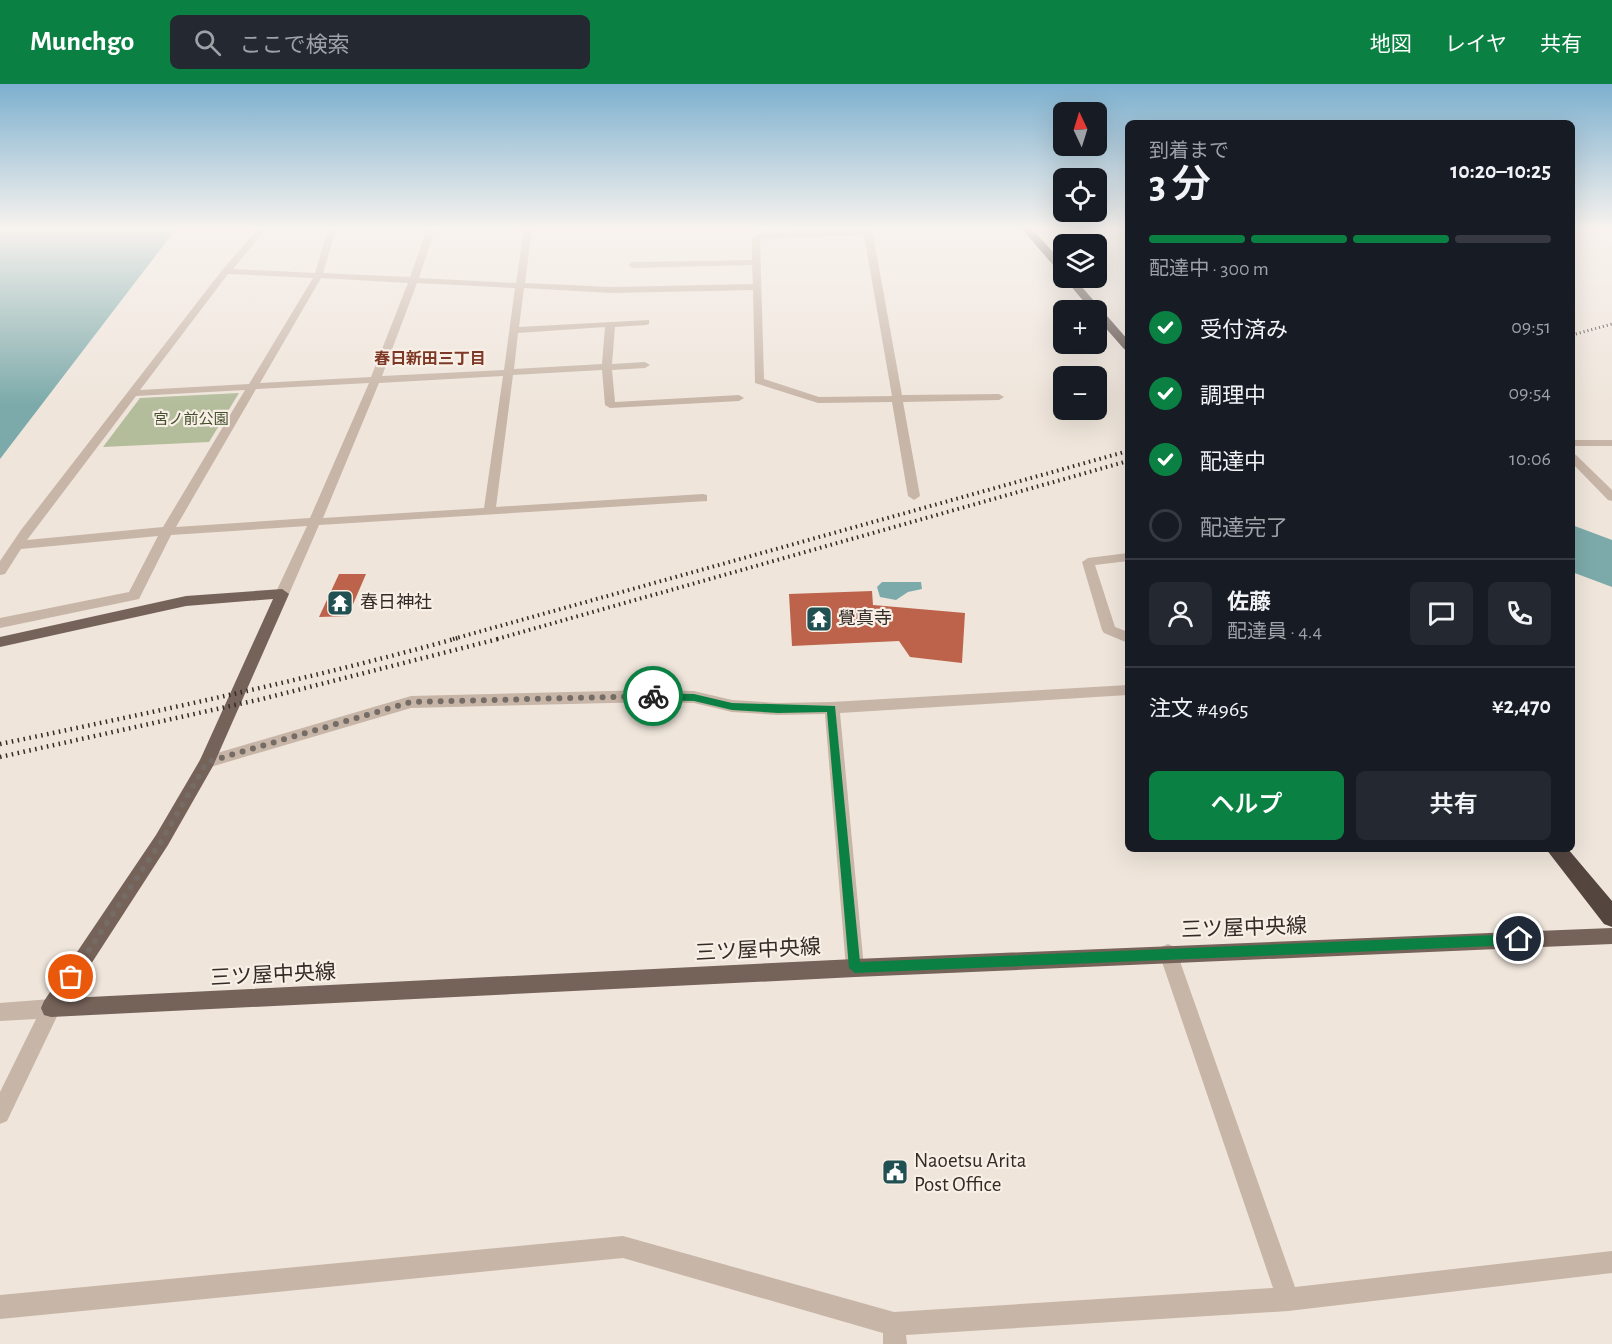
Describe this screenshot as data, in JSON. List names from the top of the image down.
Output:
{
  "streets": {
    "main road": ["三ツ屋中央線"]
  },
  "districts": ["春日新田三丁目"],
  "parks": ["宮ノ前公園"],
  "places": {
    "temple": ["春日神社", "覺真寺"],
    "public building": ["Naoetsu Arita Post Office"]
  },
  "north": "top",
  "page": {
    "header": "Munchgo",
    "search": "ここで検索",
    "nav": ["地図", "レイヤ", "共有"],
    "map_buttons": ["+", "−"],
    "heading": ["3 分", "到着まで", "10:20–10:25"],
    "panel": [
      "佐藤",
      "配達員 · 4.4",
      "注文 #4965",
      "¥2,470"
    ],
    "bar": "配達中 · 300 m",
    "list": [
      ["受付済み", "09:51"],
      ["調理中", "09:54"],
      ["配達中", "10:06"],
      "配達完了"
    ],
    "buttons": ["ヘルプ", "共有"]
  }
}
